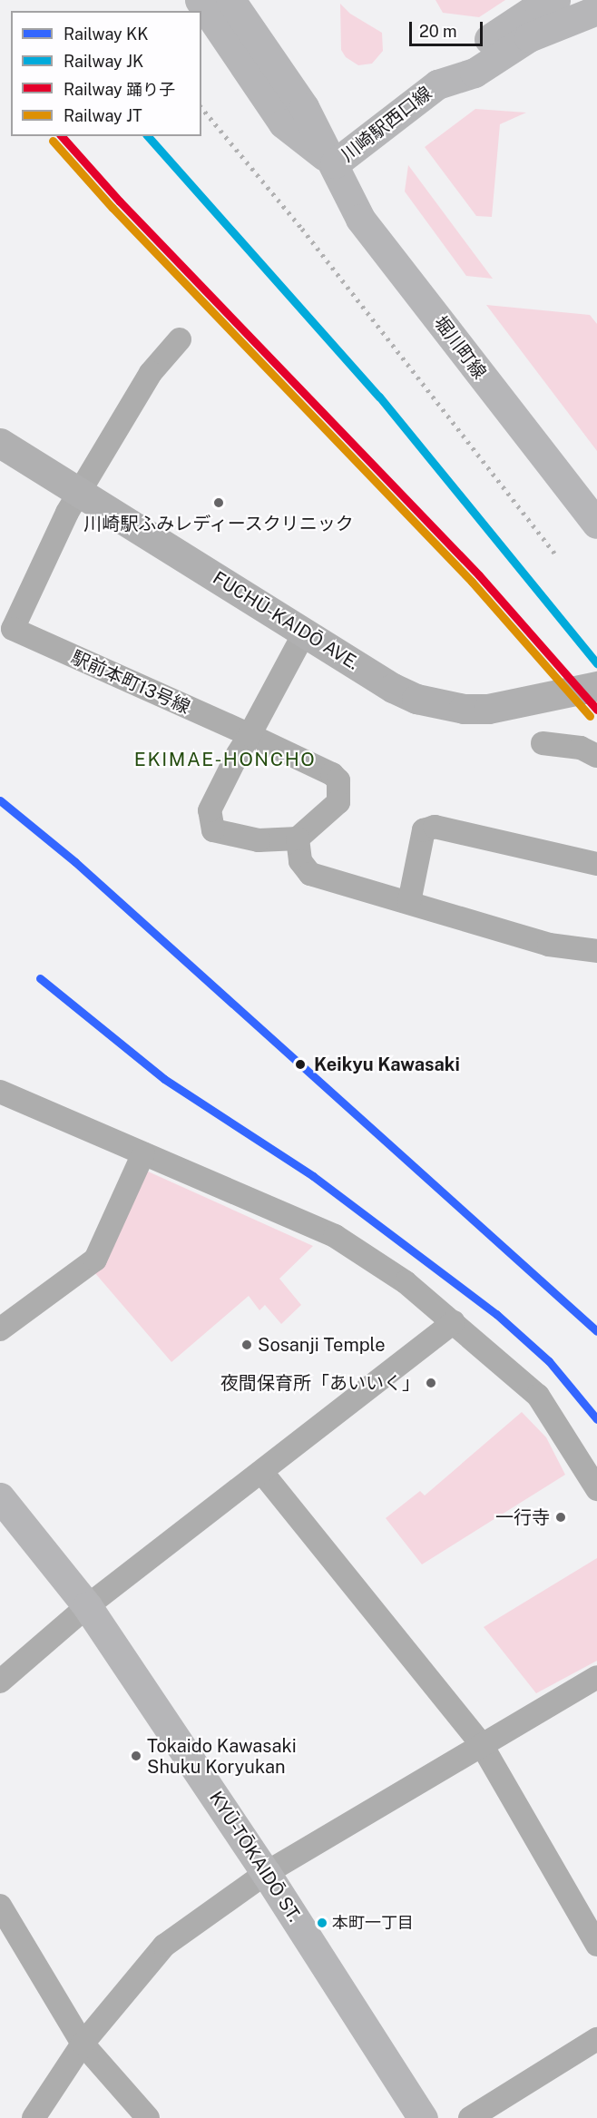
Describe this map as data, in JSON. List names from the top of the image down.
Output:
{
  "streets": {
    "main road": ["FUCHŪ-KAIDŌ AVE."],
    "street": [
      "川崎駅西口線",
      "堀川町線",
      "駅前本町13号線",
      "KYŪ-TŌKAIDŌ ST."
    ]
  },
  "crossings": [
    ["川崎駅西口線", "堀川町線"],
    ["FUCHŪ-KAIDŌ AVE.", "駅前本町13号線"]
  ],
  "districts": ["EKIMAE-HONCHO"],
  "places": [
    "川崎駅ふみレディースクリニック",
    "Keikyu Kawasaki",
    "Sosanji Temple",
    "夜間保育所「あいいく」",
    "一行寺",
    "Tokaido Kawasaki Shuku Koryukan",
    "本町一丁目"
  ],
  "lines": [
    "rail line JK",
    "rail line 踊り子",
    "rail line JT",
    "rail line KK"
  ],
  "legend": [
    "Railway KK",
    "Railway JK",
    "Railway 踊り子",
    "Railway JT"
  ],
  "scale_bar": "20 m"
}
